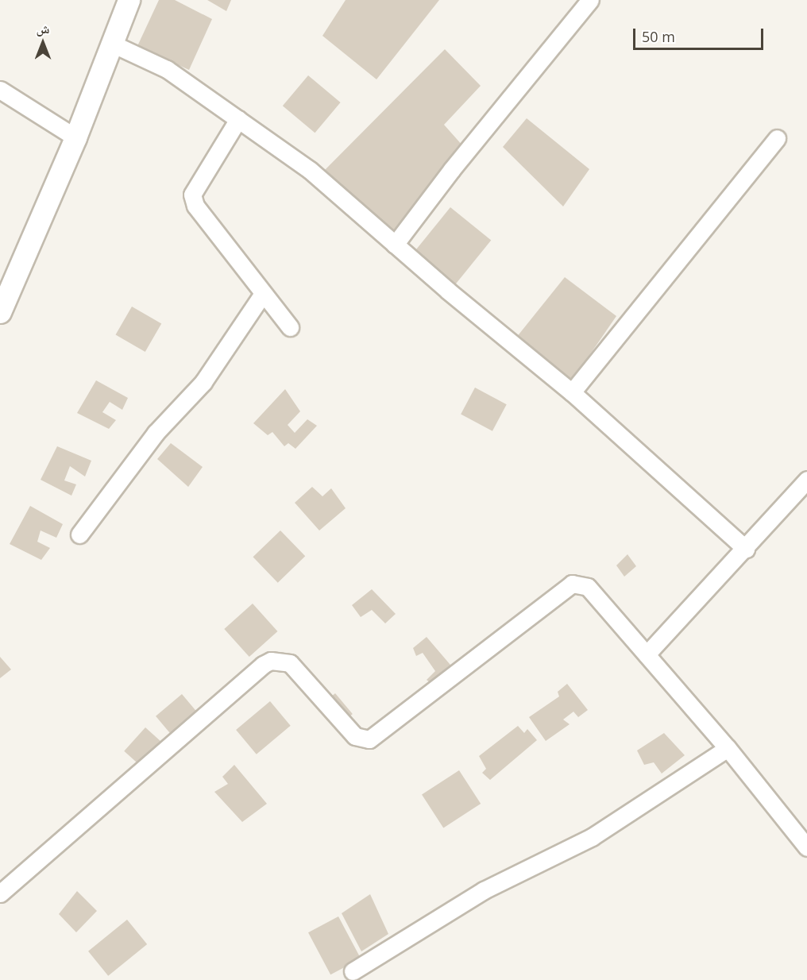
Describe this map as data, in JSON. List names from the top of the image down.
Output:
{
  "scale_bar": "50 m",
  "north": "top"
}
